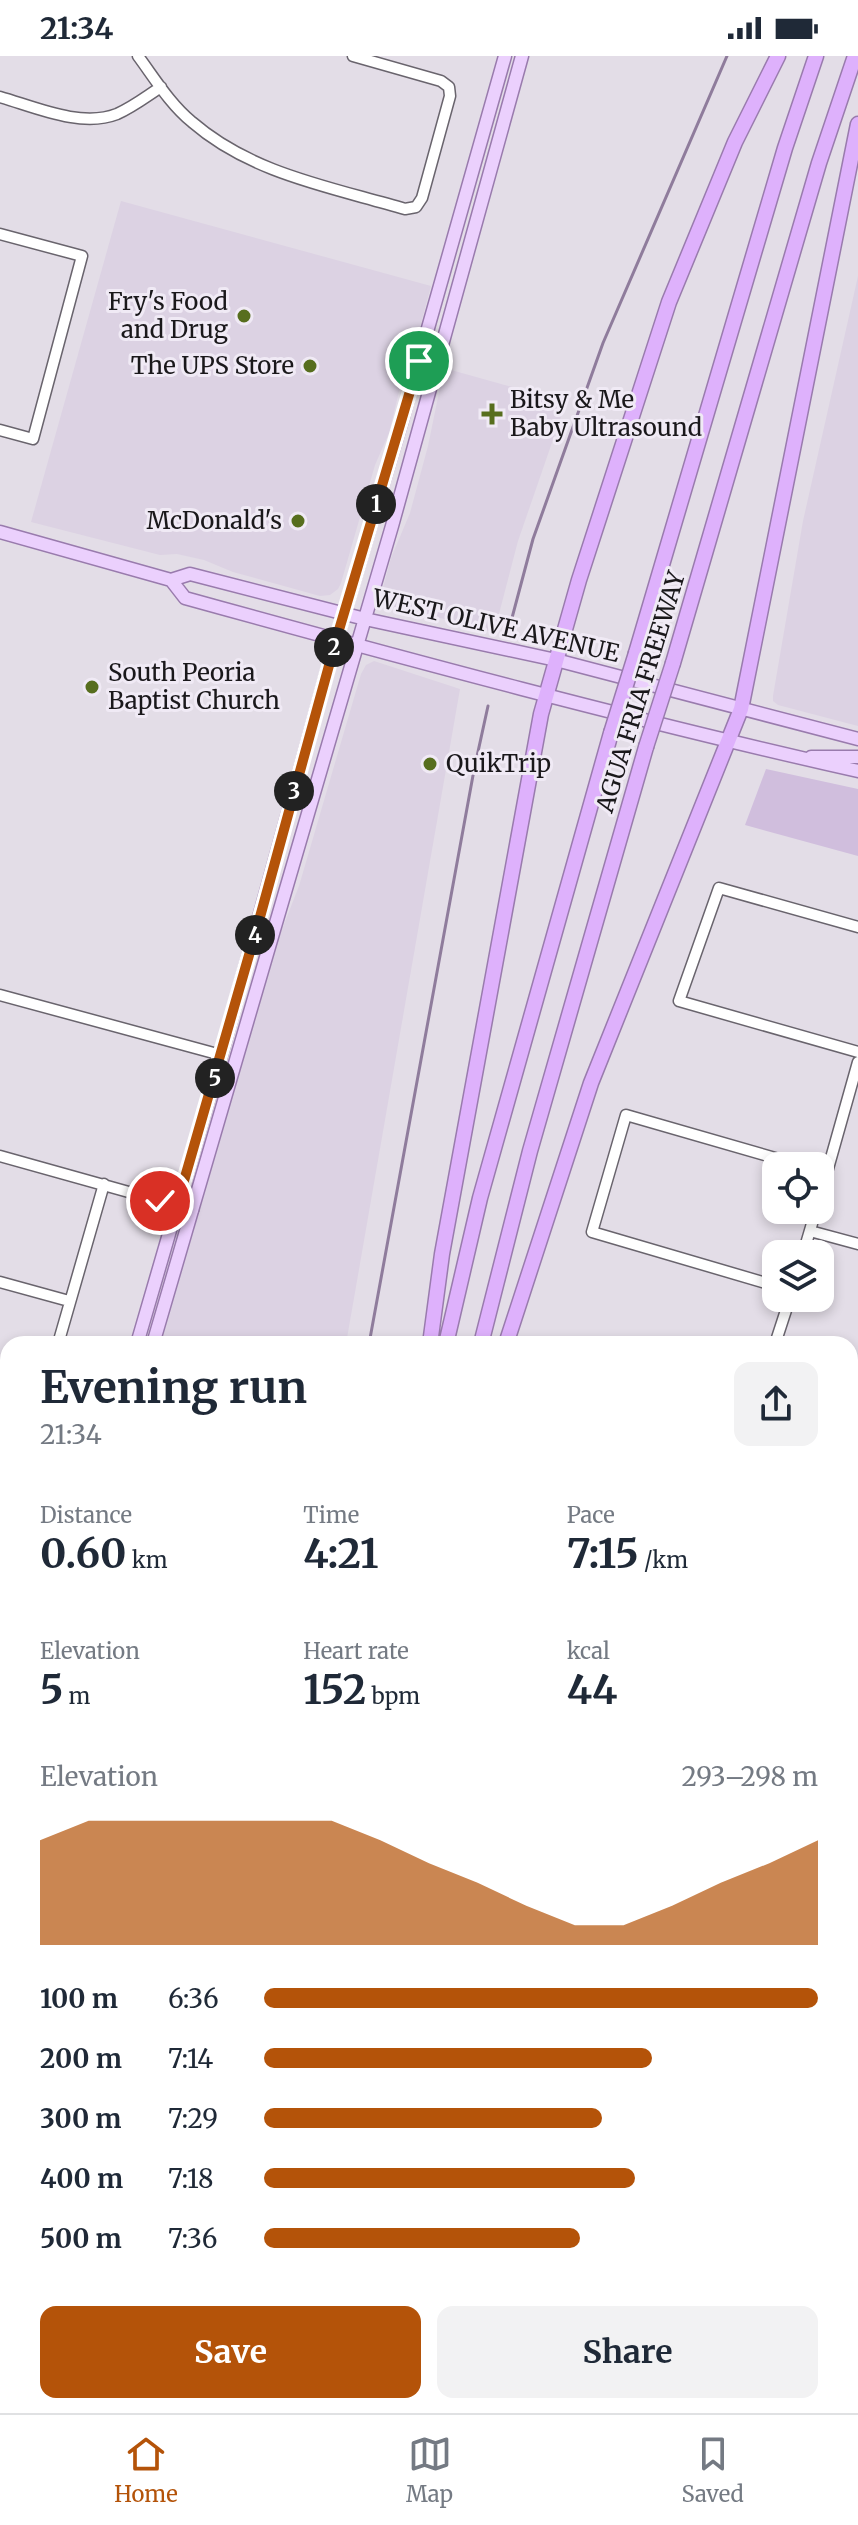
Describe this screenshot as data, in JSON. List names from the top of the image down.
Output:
{
  "streets": {
    "highway": ["AGUA FRIA FREEWAY"],
    "main road": ["WEST OLIVE AVENUE"]
  },
  "places": {
    "other": [
      "Fry's Food and Drug",
      "The UPS Store",
      "McDonald's",
      "South Peoria Baptist Church",
      "QuikTrip"
    ],
    "health": ["Bitsy & Me Baby Ultrasound"]
  },
  "page": {
    "status": "21:34",
    "pins": [
      "1",
      "2",
      "3",
      "4",
      "5"
    ],
    "heading": ["Evening run", "21:34"],
    "stats": [
      ["Distance", "0.60 km"],
      ["Time", "4:21"],
      ["Pace", "7:15 /km"],
      ["Elevation", "5 m"],
      ["Heart rate", "152 bpm"],
      ["kcal", "44"]
    ],
    "chart": ["Elevation", "293–298 m"],
    "list": [
      {
        "name": "100 m",
        "note": "6:36"
      },
      {
        "name": "200 m",
        "note": "7:14"
      },
      {
        "name": "300 m",
        "note": "7:29"
      },
      {
        "name": "400 m",
        "note": "7:18"
      },
      {
        "name": "500 m",
        "note": "7:36"
      }
    ],
    "buttons": ["Save", "Share"],
    "tabs": ["Home", "Map", "Saved"]
  }
}
